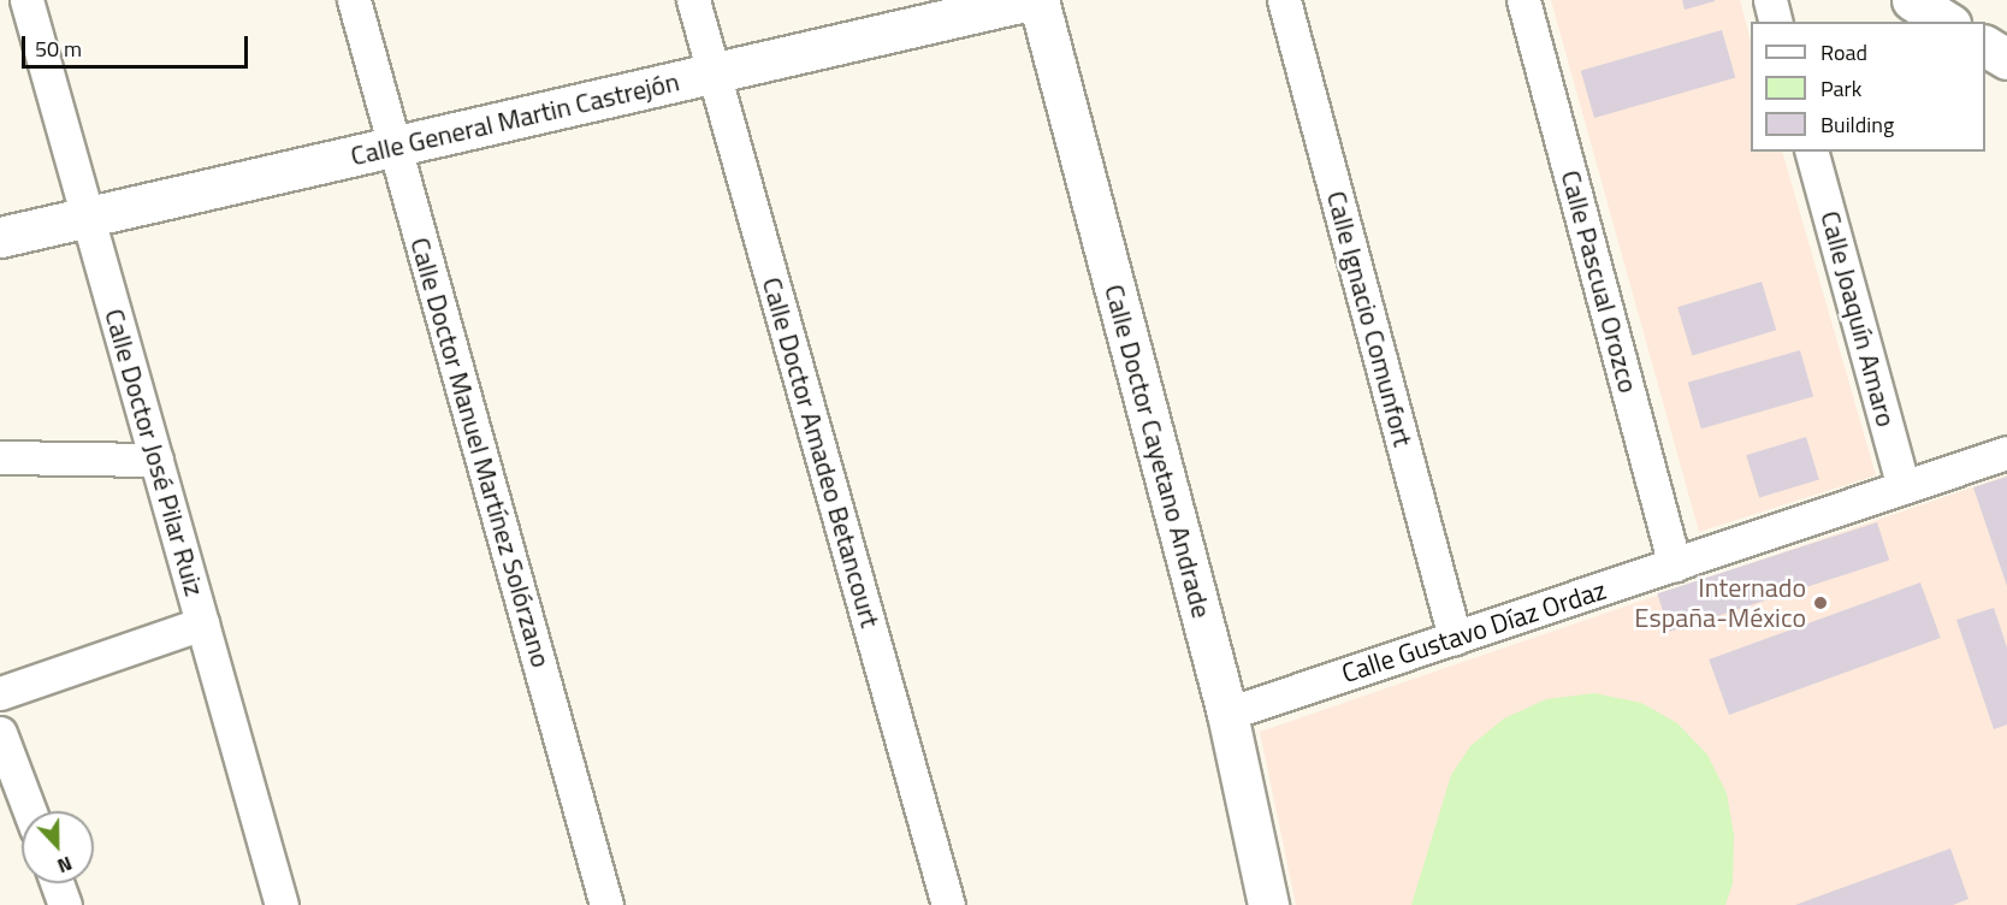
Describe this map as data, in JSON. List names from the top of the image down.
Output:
{
  "streets": {
    "street": [
      "Calle General Martin Castrejón",
      "Calle Pascual Orozco",
      "Calle Ignacio Comunfort",
      "Calle Joaquín Amaro",
      "Calle Doctor Cayetano Andrade",
      "Calle Doctor José Pilar Ruiz",
      "Calle Doctor Manuel Martínez Solórzano",
      "Calle Doctor Amadeo Betancourt",
      "Calle Gustavo Díaz Ordaz"
    ]
  },
  "crossings": [
    ["Calle General Martin Castrejón", "Calle Doctor José Pilar Ruiz"],
    ["Calle General Martin Castrejón", "Calle Doctor Manuel Martínez Solórzano"],
    ["Calle General Martin Castrejón", "Calle Doctor Amadeo Betancourt"],
    ["Calle Pascual Orozco", "Calle Gustavo Díaz Ordaz"],
    ["Calle Ignacio Comunfort", "Calle Gustavo Díaz Ordaz"],
    ["Calle Joaquín Amaro", "Calle Gustavo Díaz Ordaz"],
    ["Calle Doctor Cayetano Andrade", "Calle Gustavo Díaz Ordaz"]
  ],
  "places": ["Internado España-México"],
  "legend": ["Road", "Park", "Building"],
  "scale_bar": "50 m",
  "north": "bottom"
}
